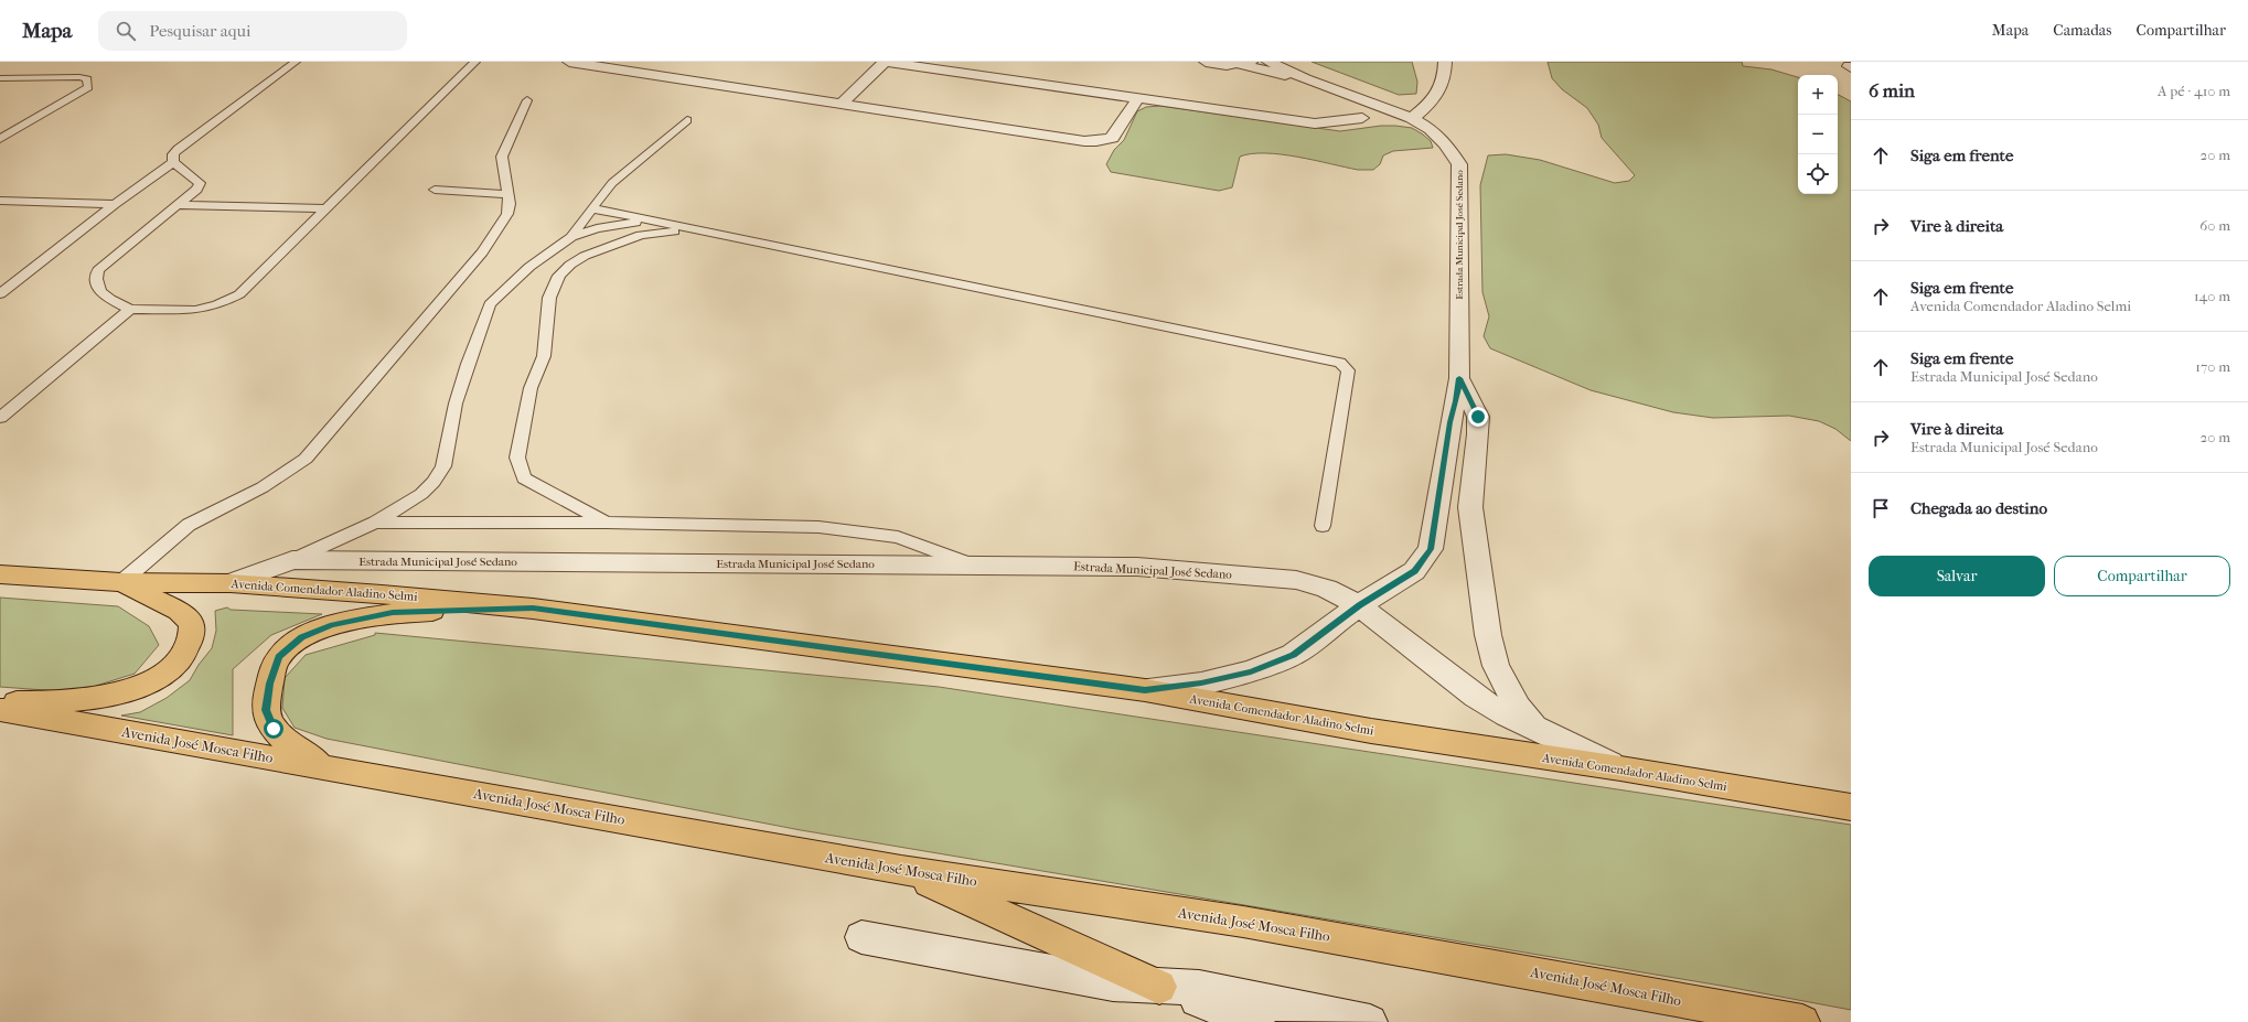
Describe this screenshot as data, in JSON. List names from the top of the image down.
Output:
{
  "streets": {
    "main road": ["Avenida Comendador Aladino Selmi", "Avenida José Mosca Filho"],
    "street": ["Estrada Municipal José Sedano"]
  },
  "crossings": [
    ["Estrada Municipal José Sedano", "Avenida Comendador Aladino Selmi"]
  ],
  "page": {
    "header": "Mapa",
    "search": "Pesquisar aqui",
    "nav": ["Mapa", "Camadas", "Compartilhar"],
    "heading": ["6 min", "A pé · 410 m"],
    "map_buttons": ["+", "−"],
    "list": [
      ["Siga em frente", "20 m"],
      ["Vire à direita", "60 m"],
      ["Siga em frente", "Avenida Comendador Aladino Selmi", "140 m"],
      ["Siga em frente", "Estrada Municipal José Sedano", "170 m"],
      ["Vire à direita", "Estrada Municipal José Sedano", "20 m"],
      "Chegada ao destino"
    ],
    "buttons": ["Salvar", "Compartilhar"]
  }
}
